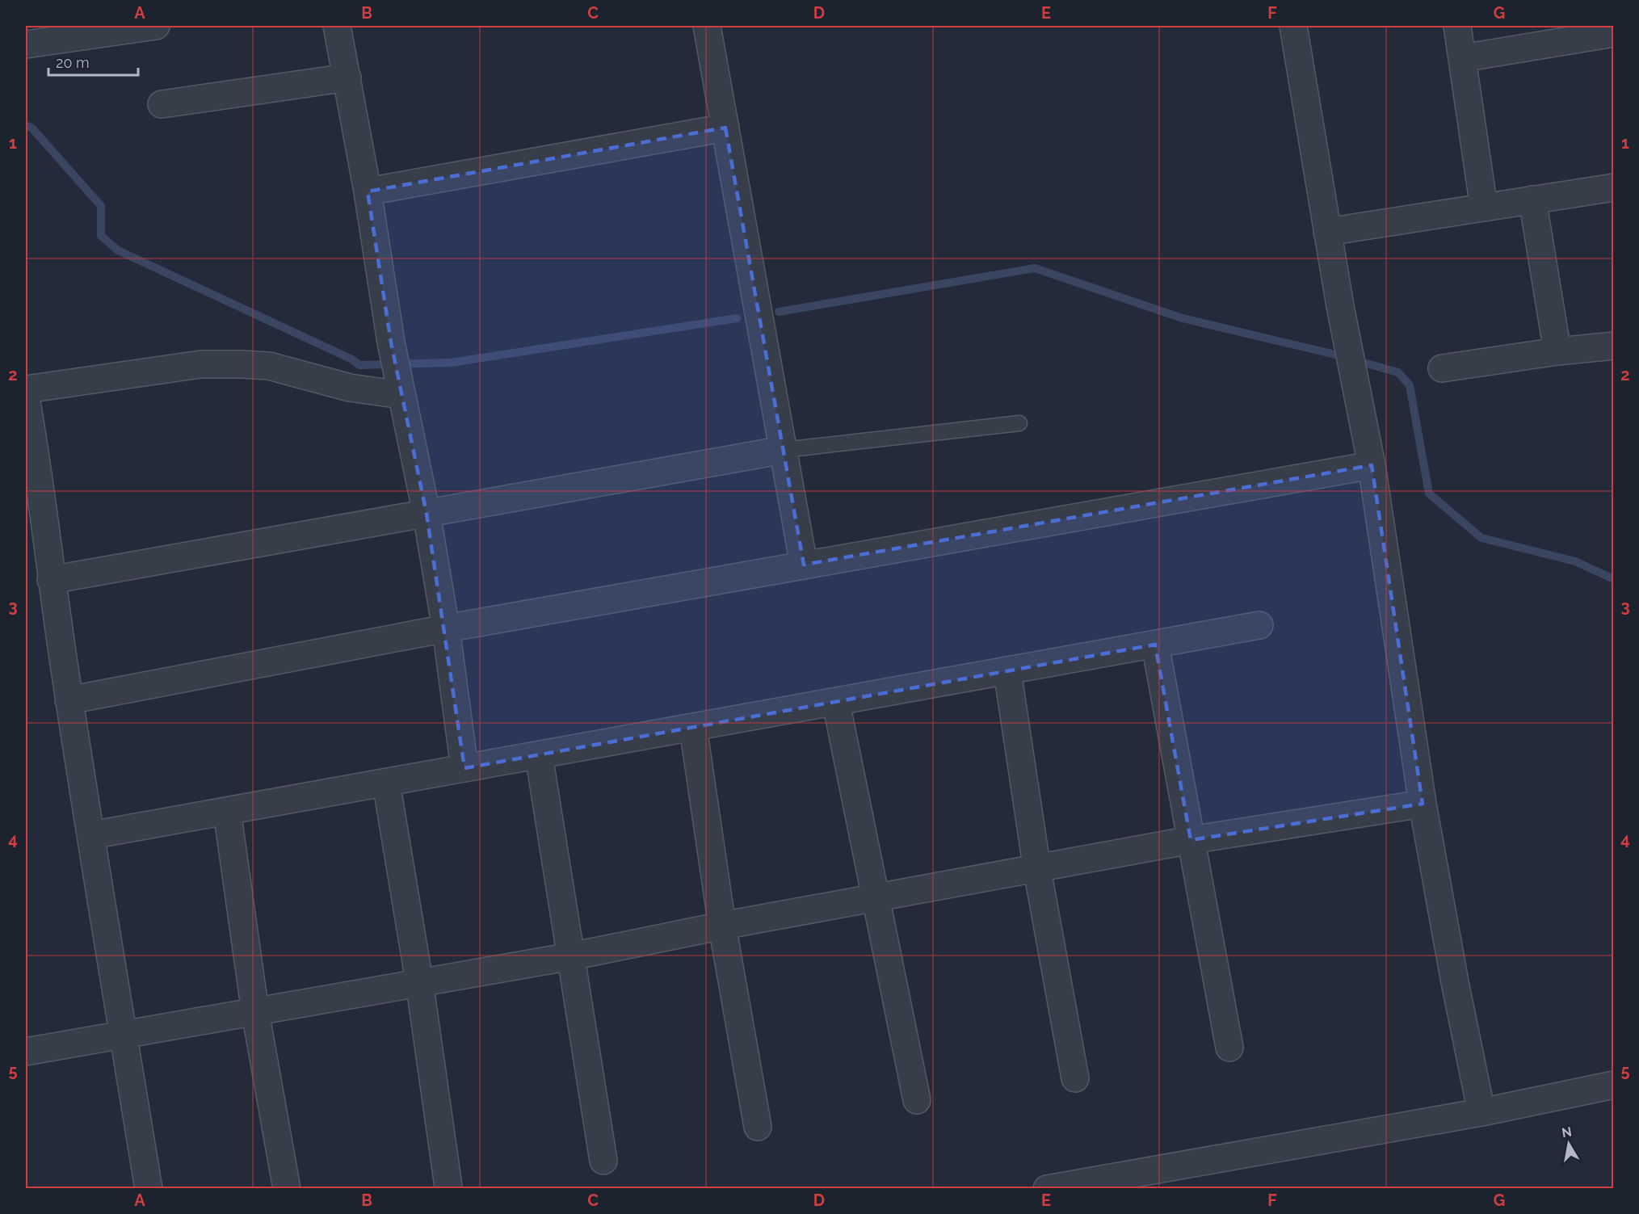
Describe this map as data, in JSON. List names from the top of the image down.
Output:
{
  "scale_bar": "20 m",
  "north": "top",
  "grid": {
    "columns": [
      "A",
      "B",
      "C",
      "D",
      "E",
      "F",
      "G"
    ],
    "rows": [
      "1",
      "2",
      "3",
      "4",
      "5"
    ]
  }
}
